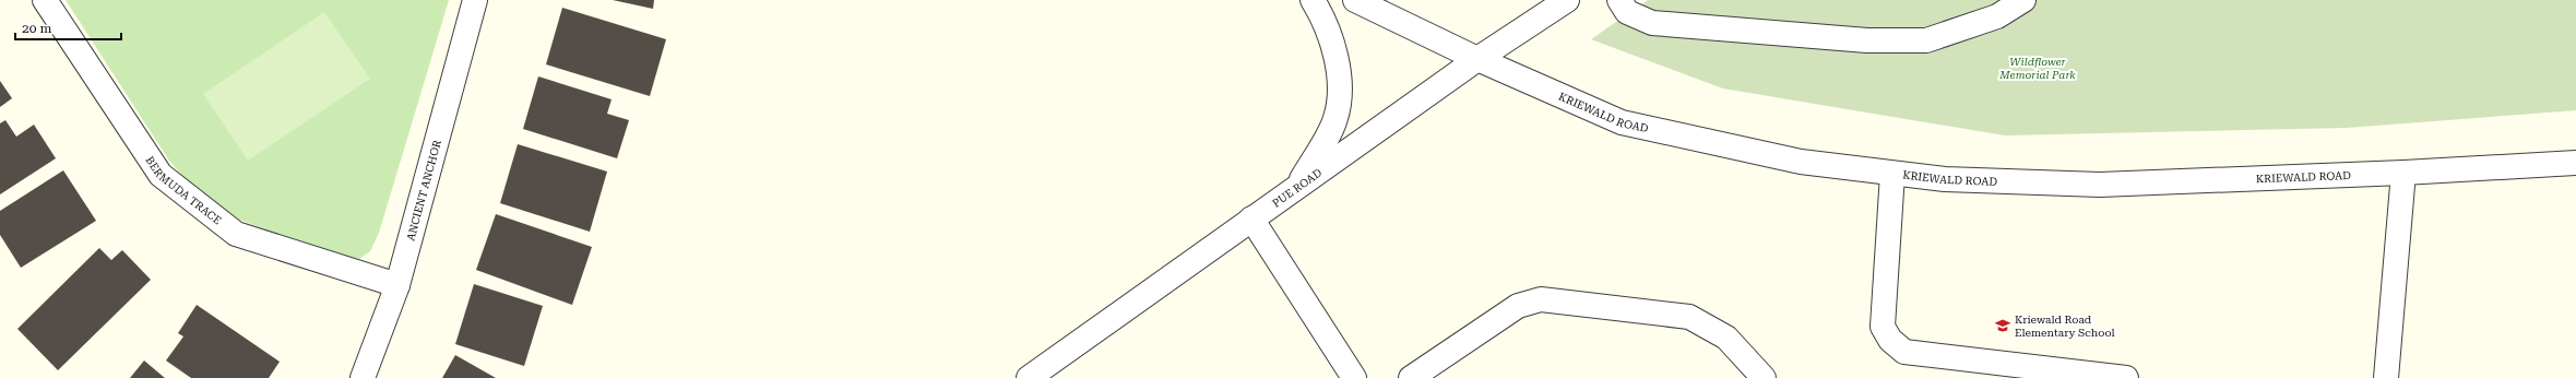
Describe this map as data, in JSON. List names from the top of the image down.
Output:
{
  "streets": {
    "street": [
      "KRIEWALD ROAD",
      "PUE ROAD",
      "BERMUDA TRACE",
      "ANCIENT ANCHOR"
    ]
  },
  "crossings": [
    ["KRIEWALD ROAD", "PUE ROAD"],
    ["BERMUDA TRACE", "ANCIENT ANCHOR"]
  ],
  "parks": ["Wildflower Memorial Park"],
  "places": {
    "school or university": ["Kriewald Road Elementary School"]
  },
  "scale_bar": "20 m"
}
